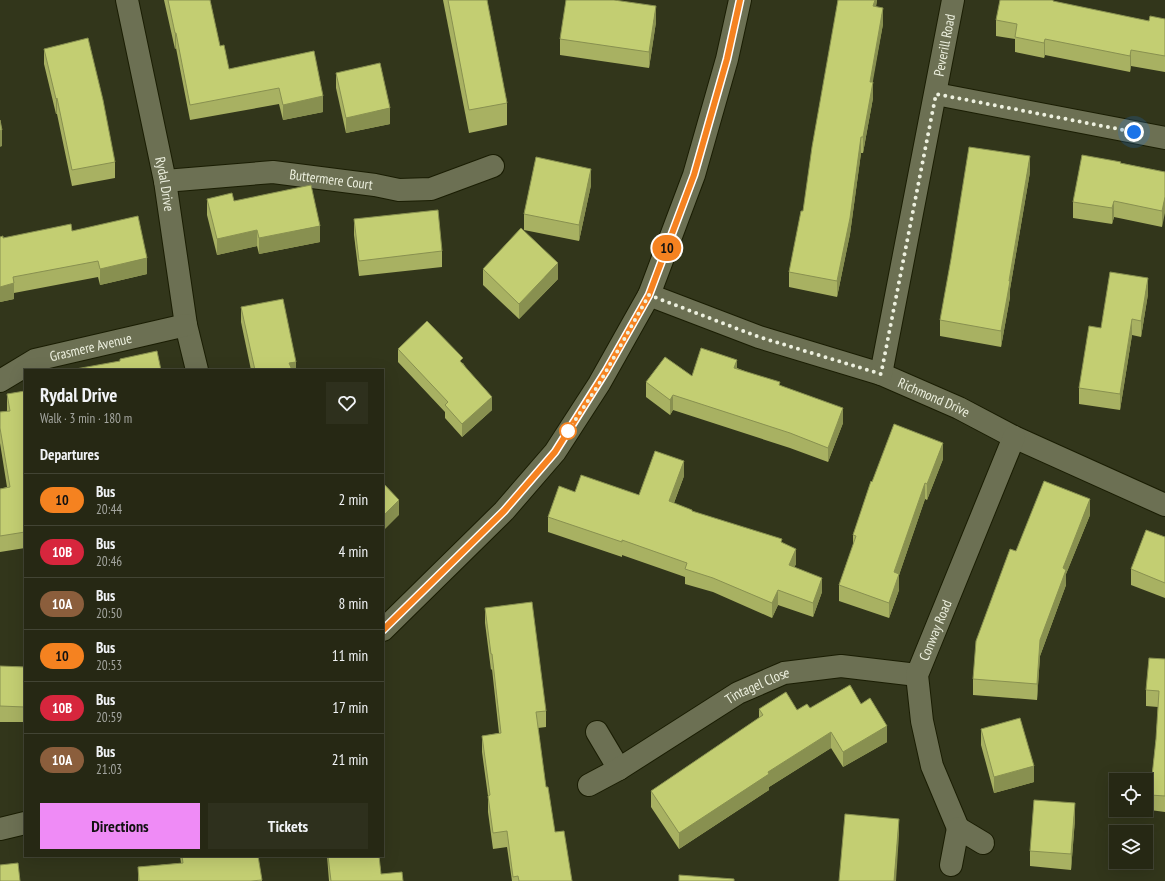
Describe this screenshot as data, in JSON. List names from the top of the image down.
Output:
{
  "streets": {
    "street": [
      "Peverill Road",
      "Buttermere Court",
      "Rydal Drive",
      "Grasmere Avenue",
      "Richmond Drive",
      "Conway Road",
      "Tintagel Close"
    ]
  },
  "crossings": [
    ["Peverill Road", "Richmond Drive"],
    ["Buttermere Court", "Rydal Drive"],
    ["Rydal Drive", "Grasmere Avenue"],
    ["Richmond Drive", "Conway Road"],
    ["Conway Road", "Tintagel Close"]
  ],
  "lines": ["bus line 10"],
  "page": {
    "on_map": "10",
    "heading": [
      ["Rydal Drive", "Walk · 3 min · 180 m"],
      "Departures"
    ],
    "list": [
      {
        "mark": "10",
        "name": "Bus",
        "note": "20:44",
        "value": "2 min"
      },
      {
        "mark": "10B",
        "name": "Bus",
        "note": "20:46",
        "value": "4 min"
      },
      {
        "mark": "10A",
        "name": "Bus",
        "note": "20:50",
        "value": "8 min"
      },
      {
        "mark": "10",
        "name": "Bus",
        "note": "20:53",
        "value": "11 min"
      },
      {
        "mark": "10B",
        "name": "Bus",
        "note": "20:59",
        "value": "17 min"
      },
      {
        "mark": "10A",
        "name": "Bus",
        "note": "21:03",
        "value": "21 min"
      }
    ],
    "buttons": ["Directions", "Tickets"]
  }
}
